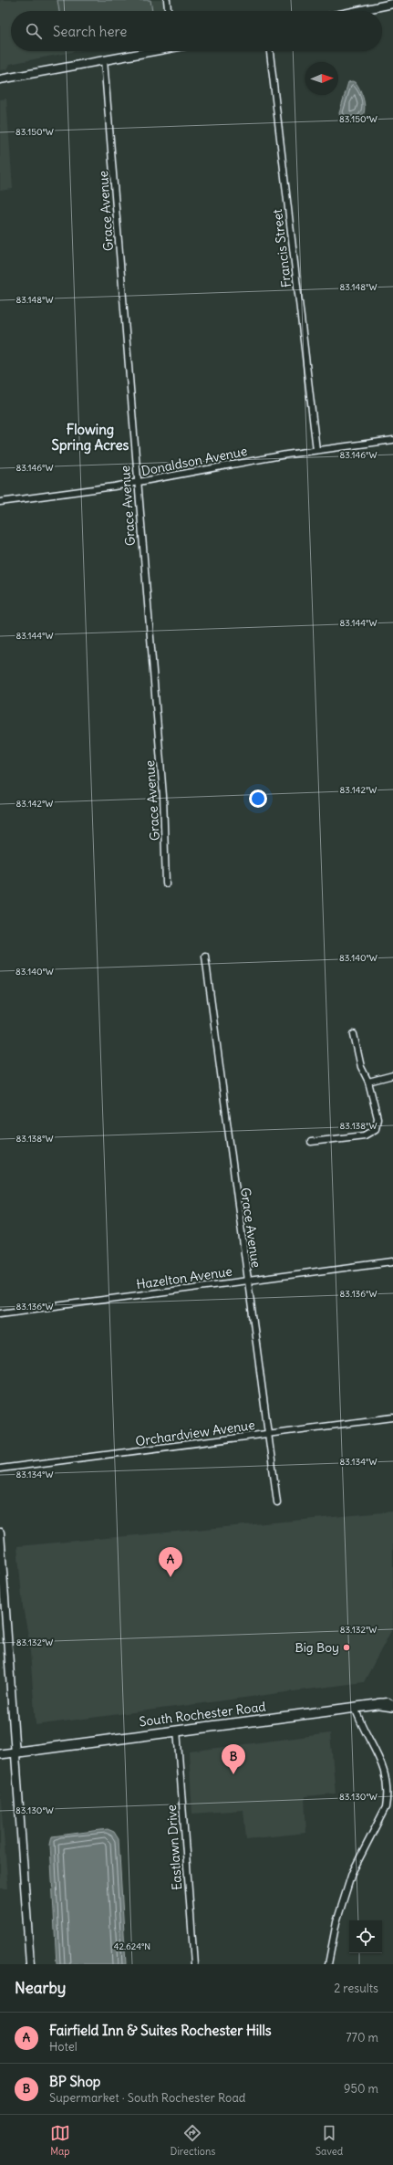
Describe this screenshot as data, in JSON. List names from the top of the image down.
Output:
{
  "streets": {
    "main road": ["South Rochester Road"],
    "street": [
      "Grace Avenue",
      "Francis Street",
      "Donaldson Avenue",
      "Hazelton Avenue",
      "Orchardview Avenue",
      "Eastlawn Drive"
    ]
  },
  "crossings": [
    ["Grace Avenue", "Donaldson Avenue"],
    ["Grace Avenue", "Hazelton Avenue"],
    ["Grace Avenue", "Orchardview Avenue"],
    ["Francis Street", "Donaldson Avenue"],
    ["South Rochester Road", "Eastlawn Drive"]
  ],
  "districts": ["Flowing Spring Acres"],
  "places": ["Big Boy"],
  "north": "right",
  "page": {
    "search": "Search here",
    "pins": ["A", "B"],
    "heading": ["Nearby", "2 results"],
    "list": [
      {
        "mark": "A",
        "name": "Fairfield Inn & Suites Rochester Hills",
        "note": "Hotel",
        "value": "770 m"
      },
      {
        "mark": "B",
        "name": "BP Shop",
        "note": "Supermarket · South Rochester Road",
        "value": "950 m"
      }
    ],
    "nav": ["Map", "Directions", "Saved"]
  },
  "coordinates": [
    "83.150°W",
    "83.148°W",
    "83.146°W",
    "83.144°W",
    "83.142°W",
    "83.140°W",
    "83.138°W",
    "83.136°W",
    "83.134°W",
    "83.132°W",
    "83.130°W",
    "42.624°N"
  ]
}
